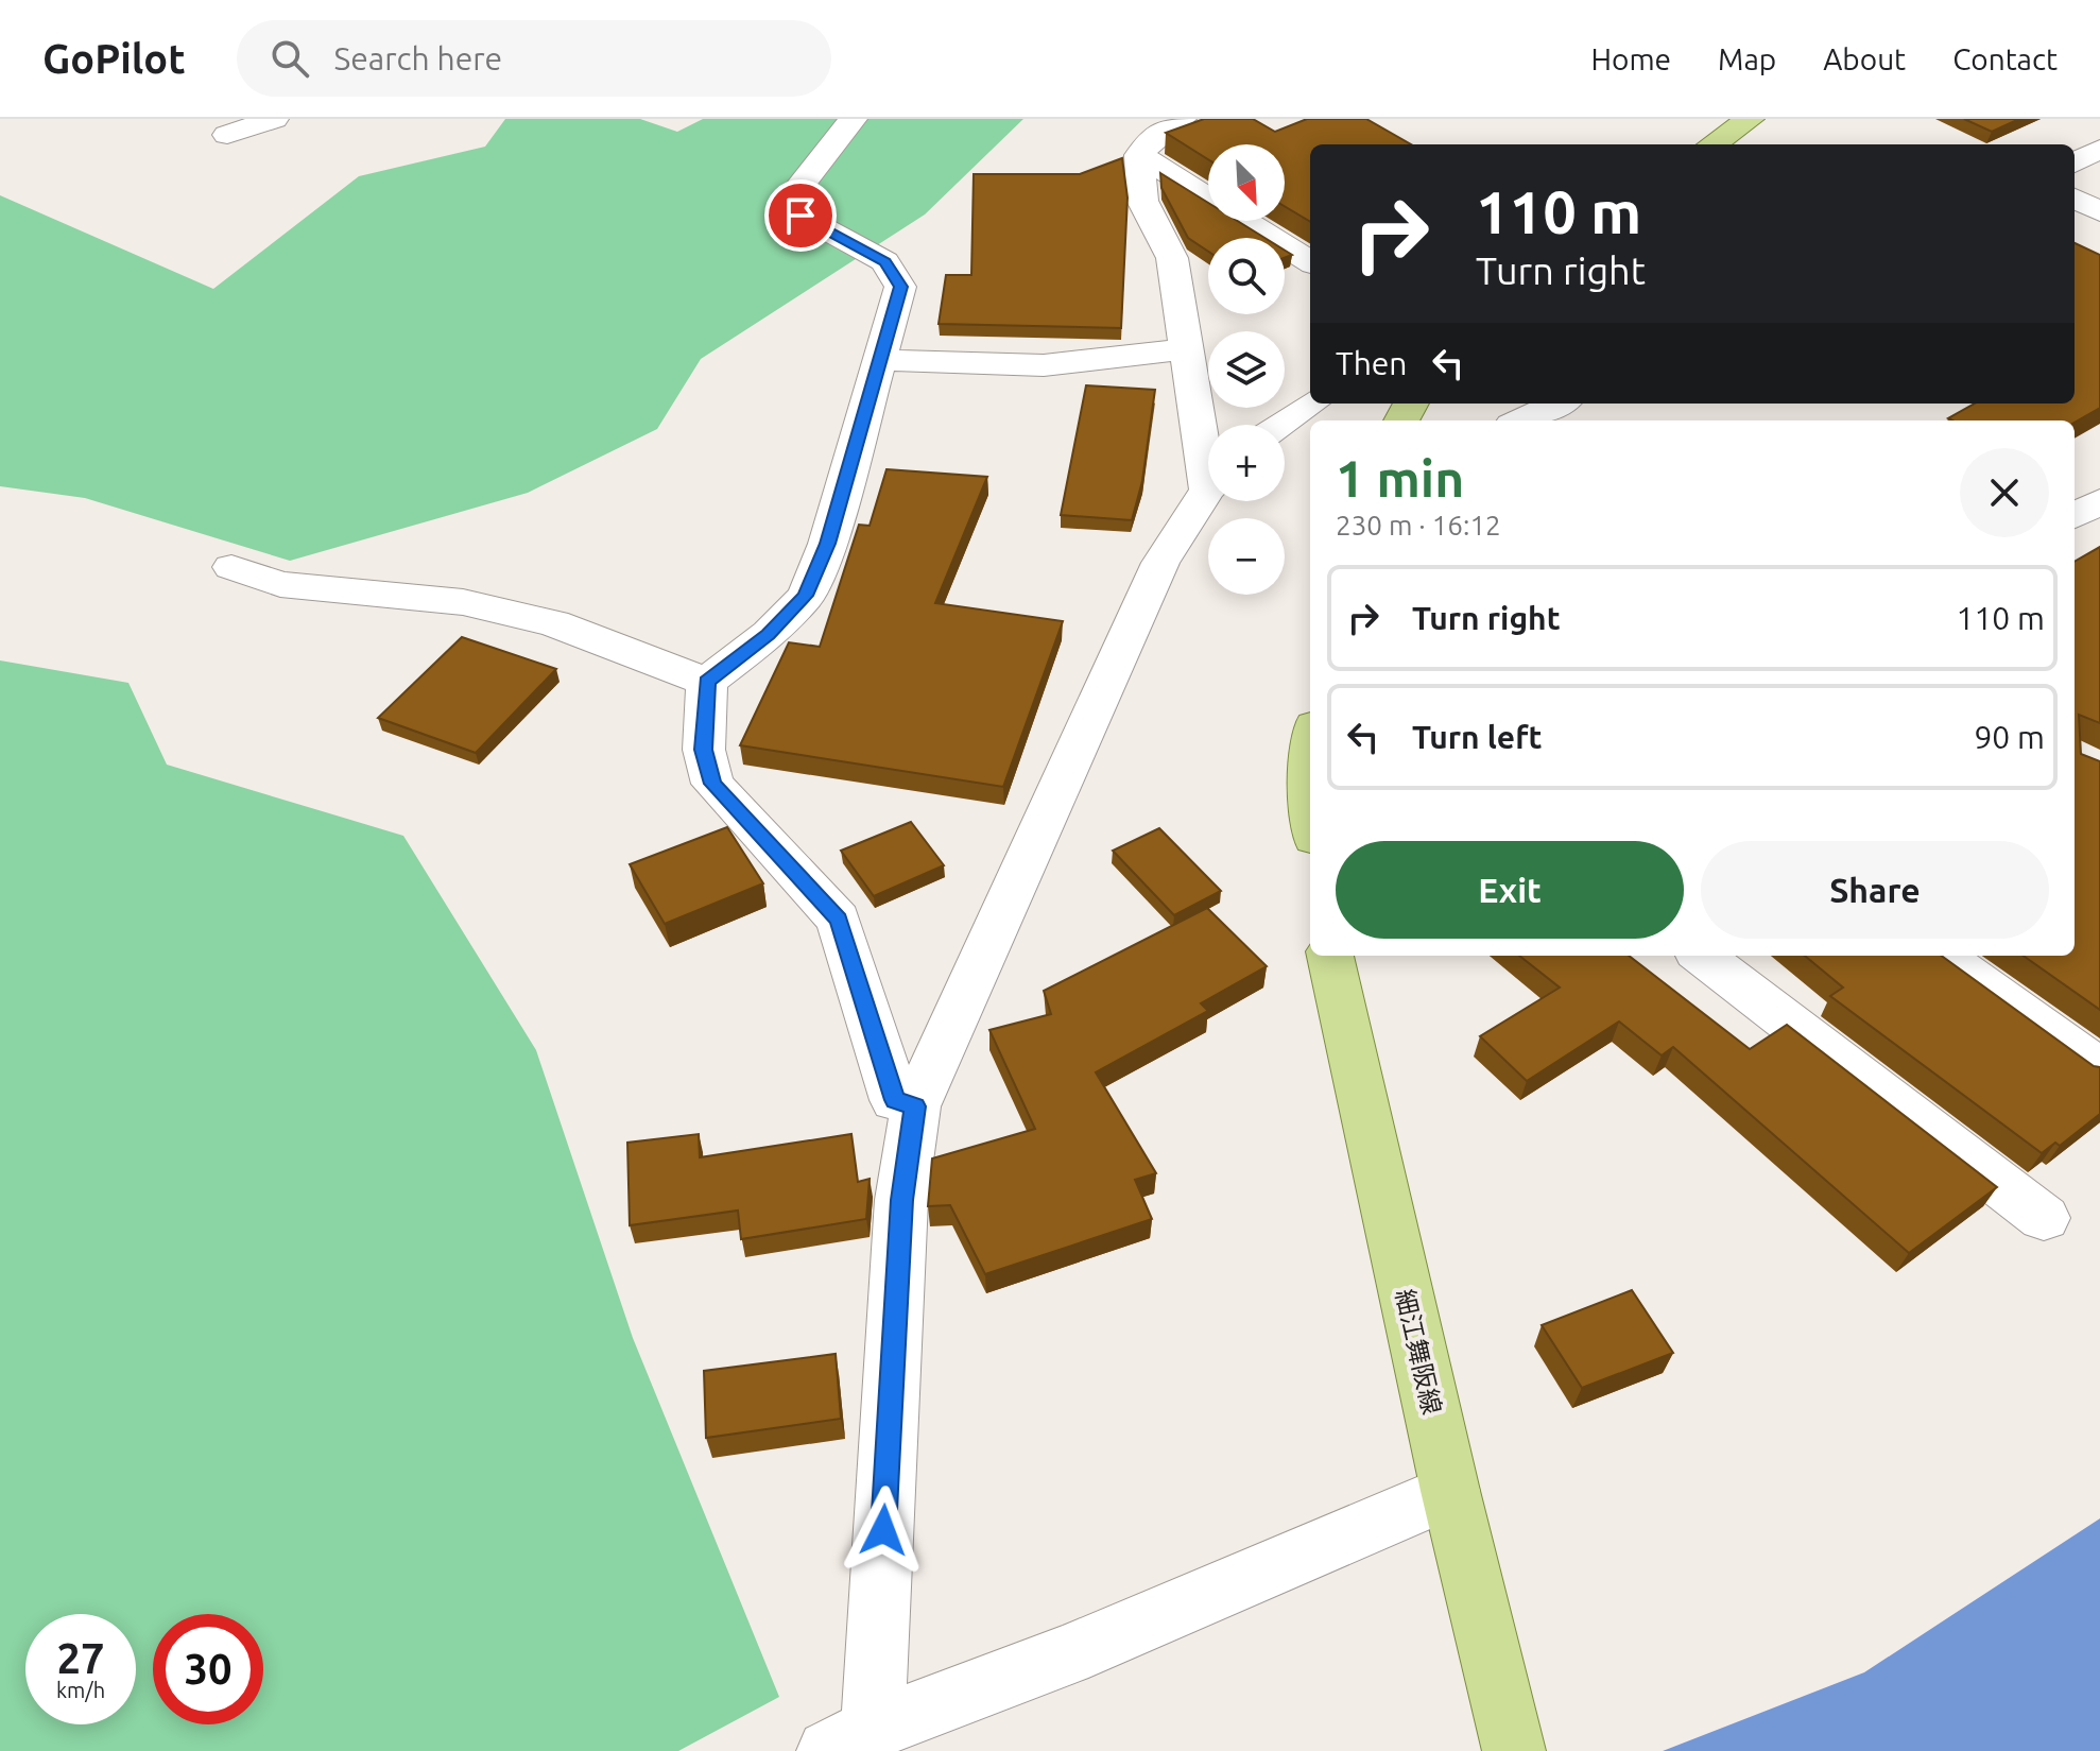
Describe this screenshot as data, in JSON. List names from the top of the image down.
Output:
{
  "streets": {
    "main road": ["細江舞阪線"]
  },
  "north": "bottom right",
  "page": {
    "header": "GoPilot",
    "search": "Search here",
    "nav": [
      "Home",
      "Map",
      "About",
      "Contact"
    ],
    "map_buttons": ["+", "−"],
    "turn": ["110 m", "Turn right"],
    "then": "Then",
    "heading": ["1 min", "230 m · 16:12"],
    "list": [
      {
        "name": "Turn right",
        "value": "110 m"
      },
      {
        "name": "Turn left",
        "value": "90 m"
      }
    ],
    "buttons": ["Exit", "Share"],
    "speed": "27 km/h",
    "limit": "30"
  }
}
